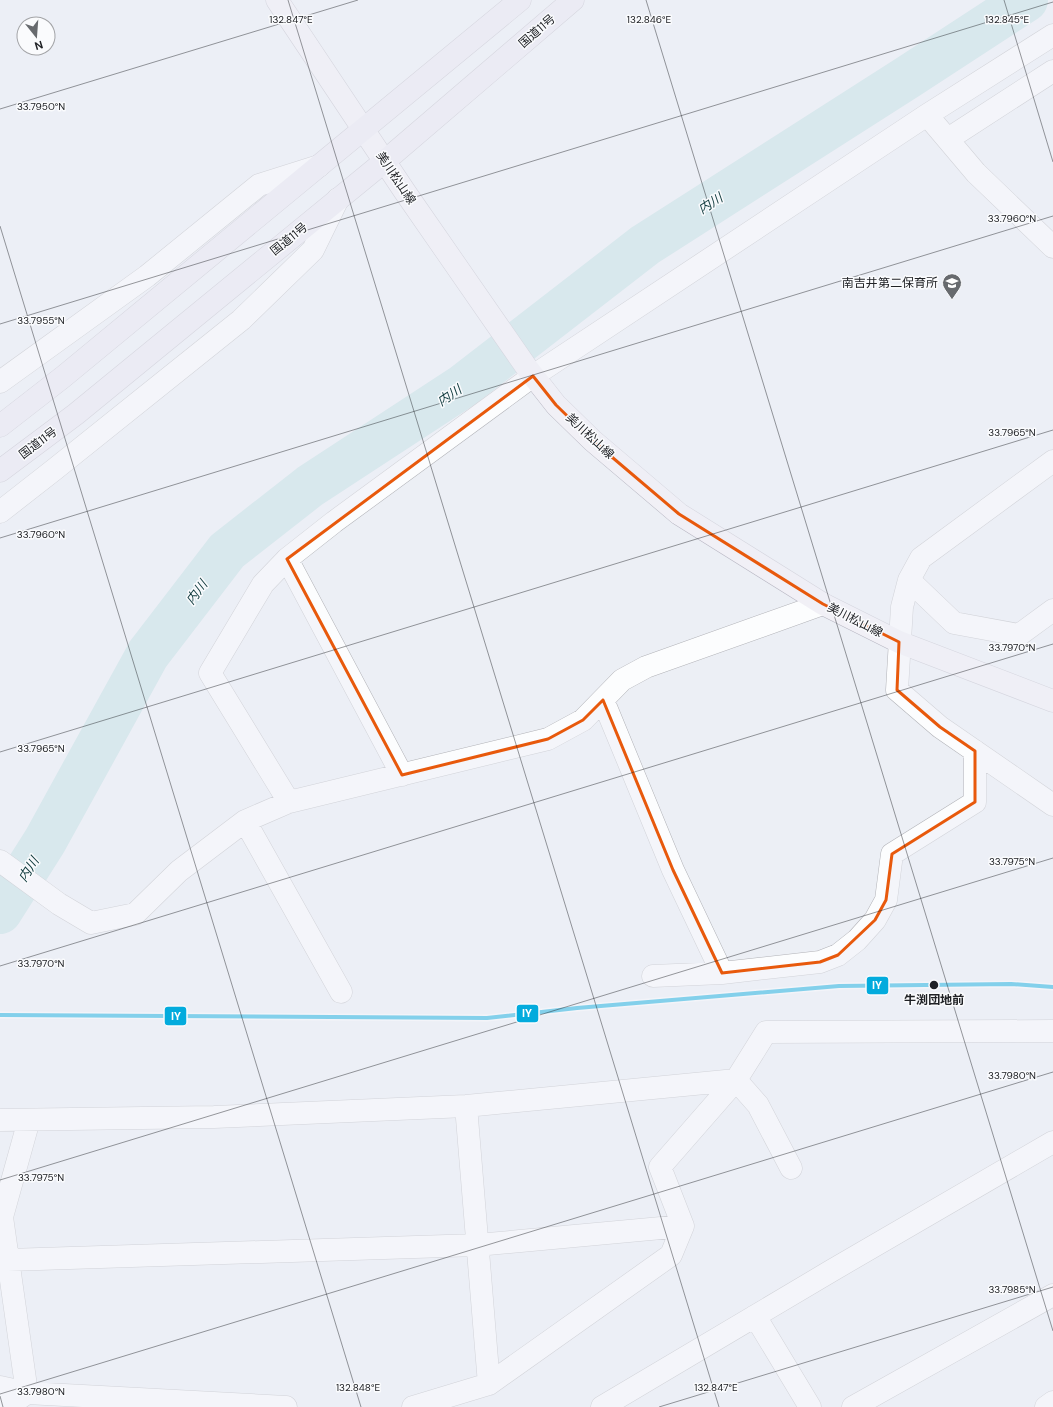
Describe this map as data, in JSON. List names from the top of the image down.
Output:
{
  "streets": {
    "highway": ["国道11号"],
    "main road": ["美川松山線"]
  },
  "crossings": [
    ["国道11号", "美川松山線"]
  ],
  "water": ["内川"],
  "places": {
    "school or university": ["南吉井第二保育所"],
    "other": ["牛渕団地前"]
  },
  "lines": ["transit line IY"],
  "north": "bottom",
  "coordinates": [
    "132.847°E",
    "132.846°E",
    "132.845°E",
    "33.7950°N",
    "33.7960°N",
    "33.7955°N",
    "33.7965°N",
    "33.7970°N",
    "33.7975°N",
    "33.7980°N",
    "33.7985°N",
    "132.848°E"
  ]
}
